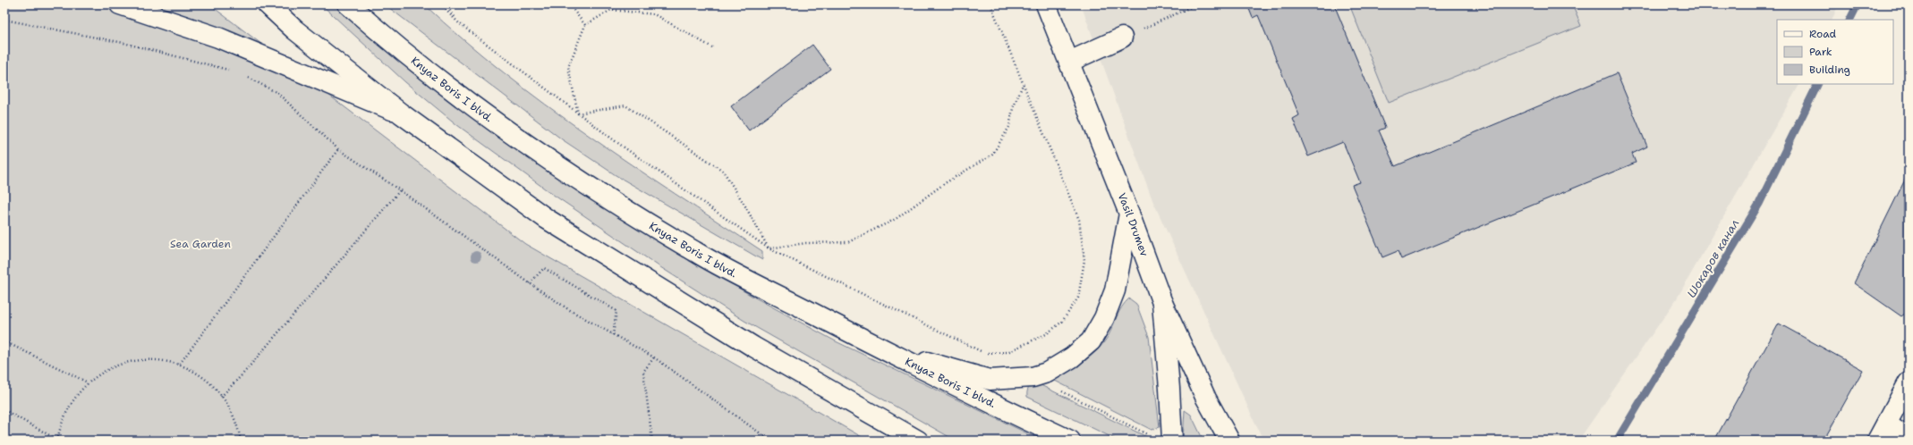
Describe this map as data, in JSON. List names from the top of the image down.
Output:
{
  "streets": {
    "main road": ["Knyaz Boris I blvd.", "Vasil Drumev"]
  },
  "water": ["Шокаров канал"],
  "parks": ["Sea Garden"],
  "legend": ["Road", "Park", "Building"]
}
